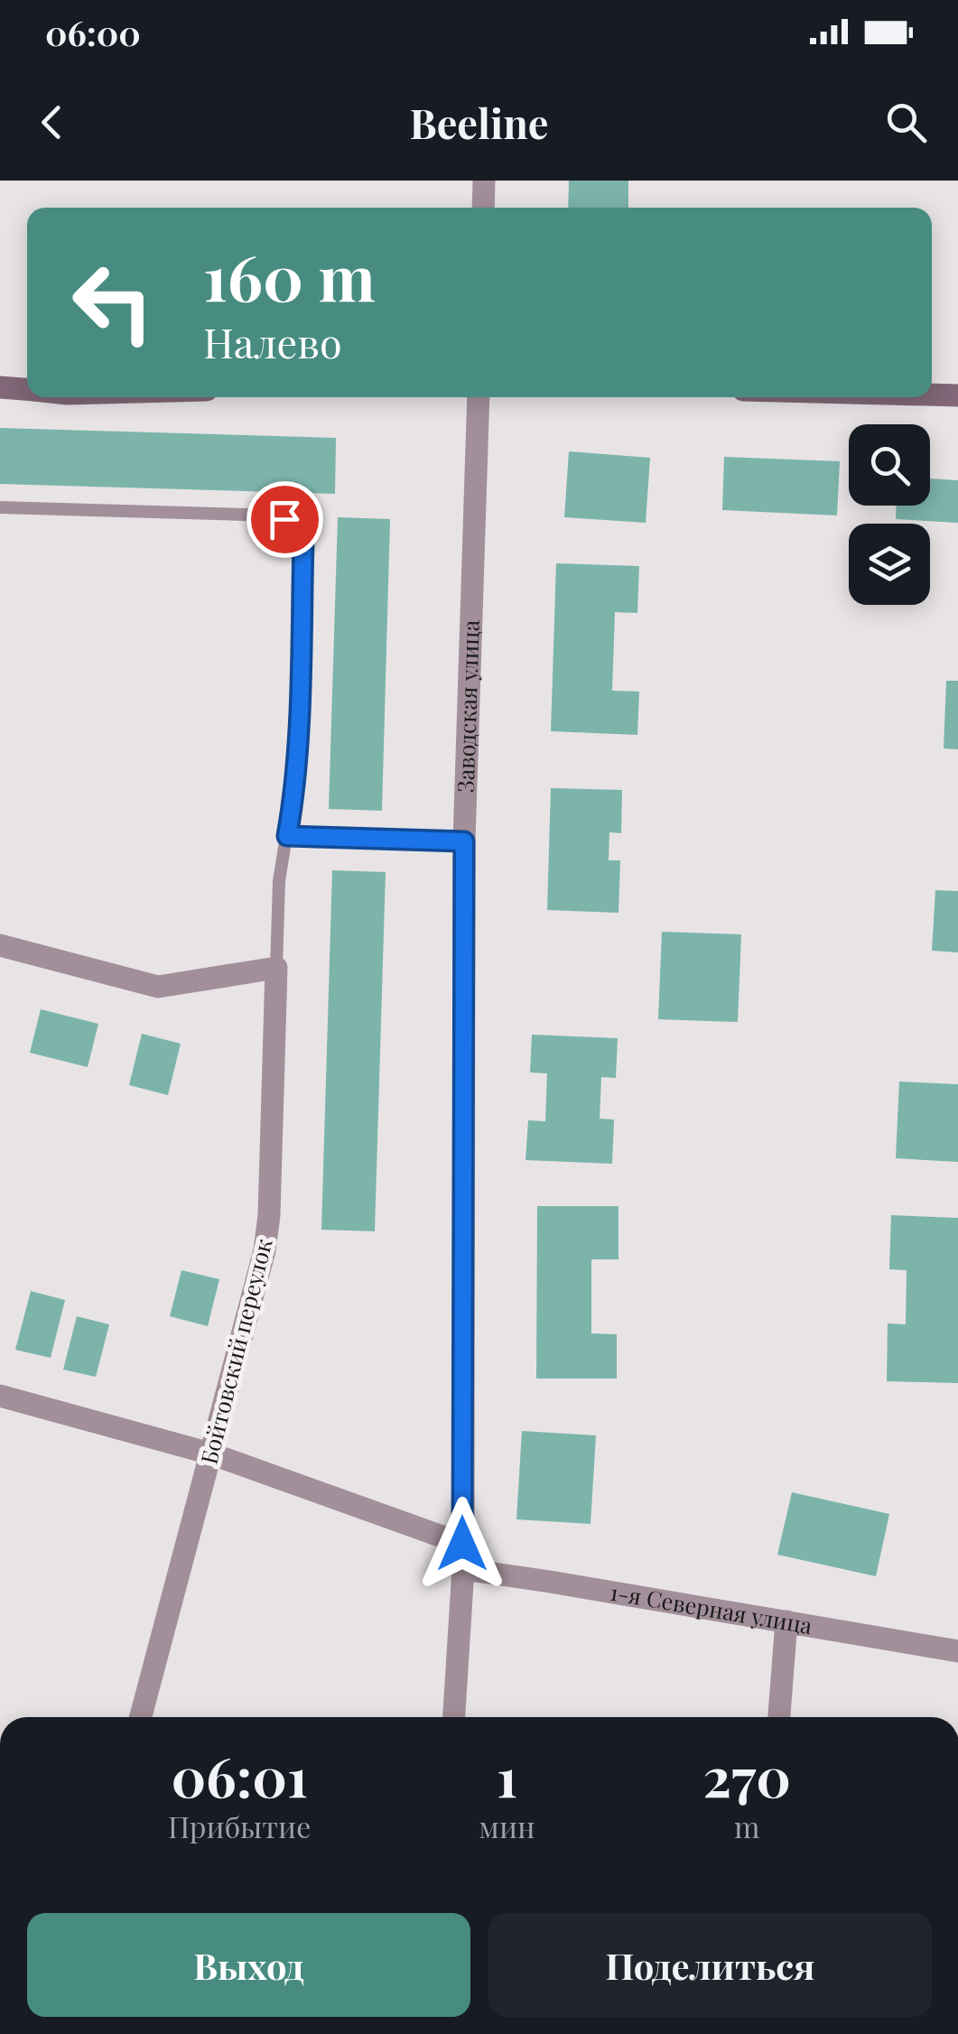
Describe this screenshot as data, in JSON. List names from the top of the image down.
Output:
{
  "streets": {
    "street": ["Заводская улица", "Бойтовский переулок", "1-я Северная улица"]
  },
  "crossings": [
    ["Заводская улица", "1-я Северная улица"]
  ],
  "page": {
    "status": "06:00",
    "header": "Beeline",
    "turn": ["160 m", "Налево"],
    "eta": [
      "06:01",
      "Прибытие",
      "1",
      "мин",
      "270",
      "m"
    ],
    "buttons": ["Выход", "Поделиться"]
  }
}
